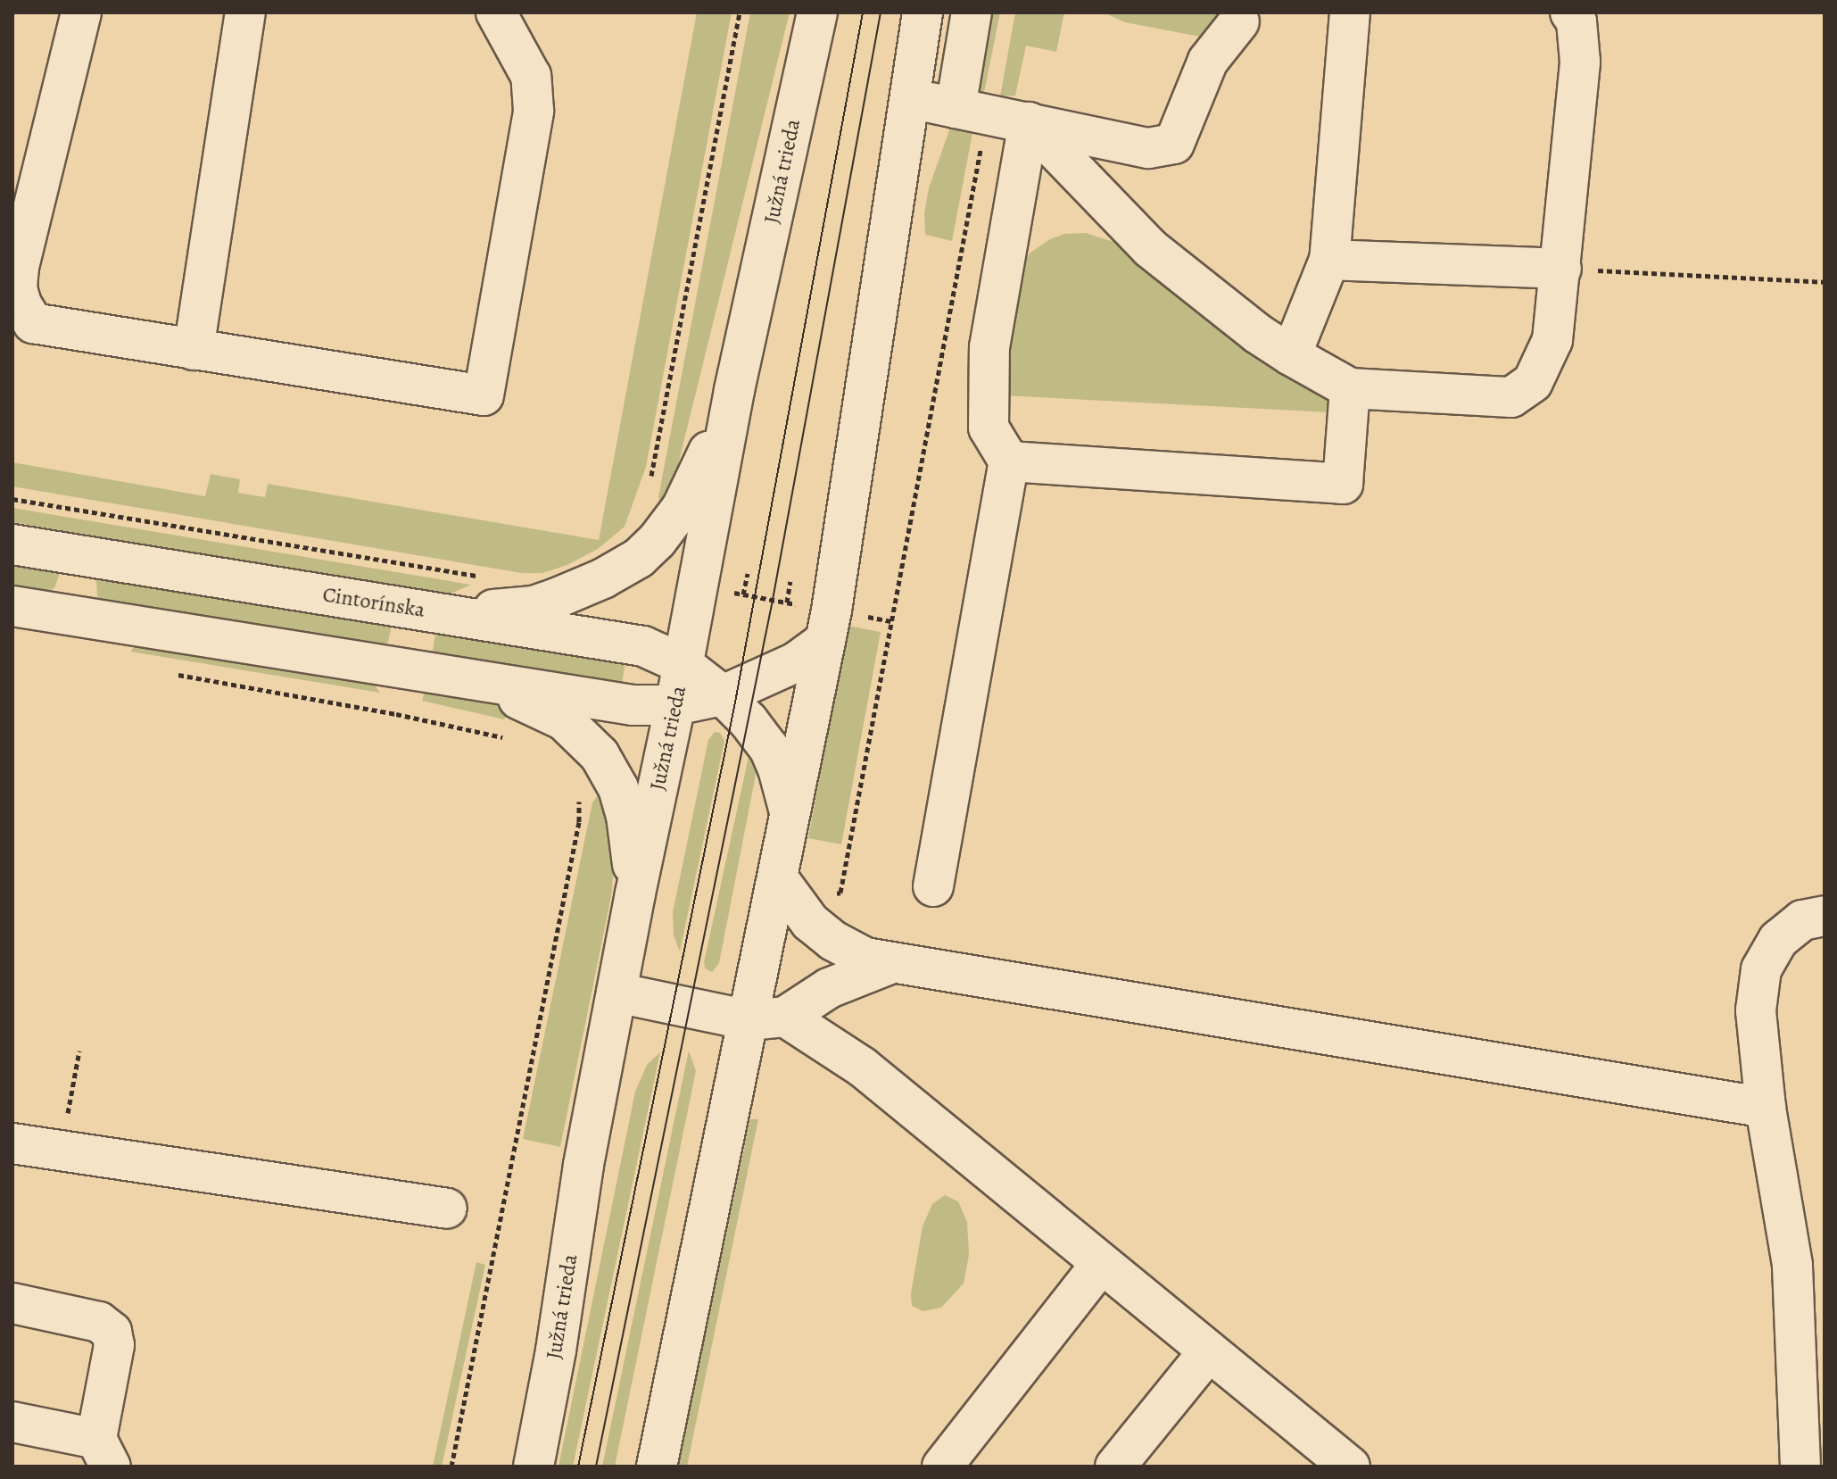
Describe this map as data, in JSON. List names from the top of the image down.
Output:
{
  "streets": {
    "street": ["Južná trieda", "Cintorínska"]
  },
  "crossings": [
    ["Južná trieda", "Cintorínska"]
  ]
}
